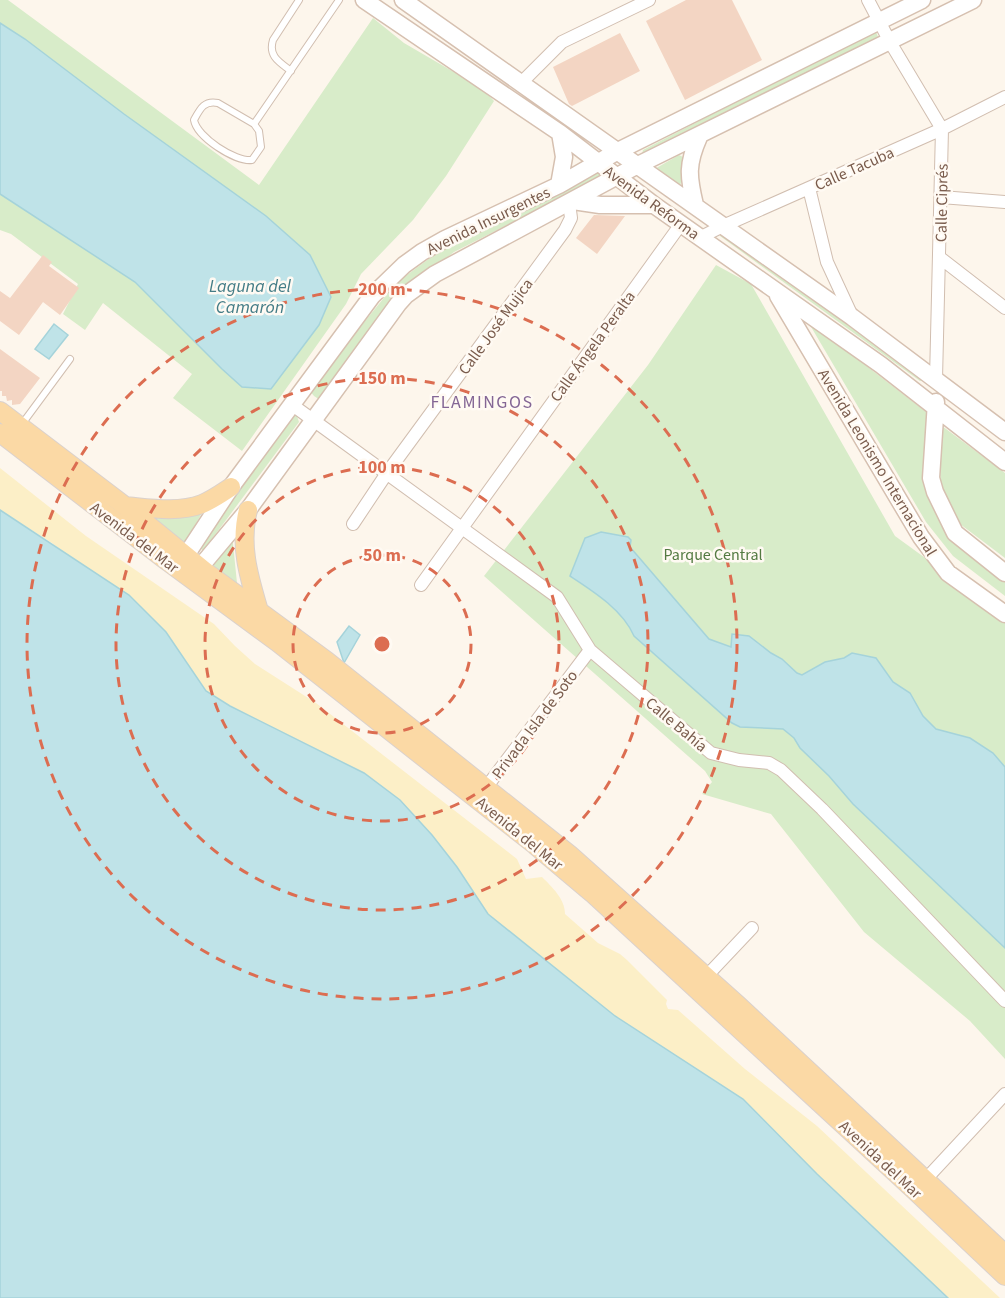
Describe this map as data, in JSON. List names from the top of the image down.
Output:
{
  "streets": {
    "main road": [
      "Avenida Reforma",
      "Avenida Insurgentes",
      "Avenida Leonismo Internacional",
      "Avenida del Mar"
    ],
    "street": [
      "Calle Tacuba",
      "Calle Ciprés",
      "Calle José Mujica",
      "Calle Ángela Peralta",
      "Privada Isla de Soto",
      "Calle Bahía"
    ]
  },
  "crossings": [
    ["Calle Tacuba", "Avenida Reforma"],
    ["Calle Tacuba", "Calle Ciprés"],
    ["Avenida Reforma", "Calle Ciprés"],
    ["Avenida Reforma", "Avenida Insurgentes"],
    ["Avenida Reforma", "Calle Ángela Peralta"],
    ["Avenida Reforma", "Avenida Leonismo Internacional"],
    ["Avenida Insurgentes", "Calle José Mujica"],
    ["Avenida Insurgentes", "Avenida del Mar"],
    ["Avenida Insurgentes", "Calle Bahía"],
    ["Calle José Mujica", "Calle Bahía"],
    ["Calle Ángela Peralta", "Calle Bahía"],
    ["Avenida del Mar", "Privada Isla de Soto"],
    ["Privada Isla de Soto", "Calle Bahía"]
  ],
  "districts": ["FLAMINGOS"],
  "water": ["Laguna del Camarón"],
  "parks": ["Parque Central"],
  "rings": [
    "200 m",
    "150 m",
    "100 m",
    "50 m"
  ]
}
